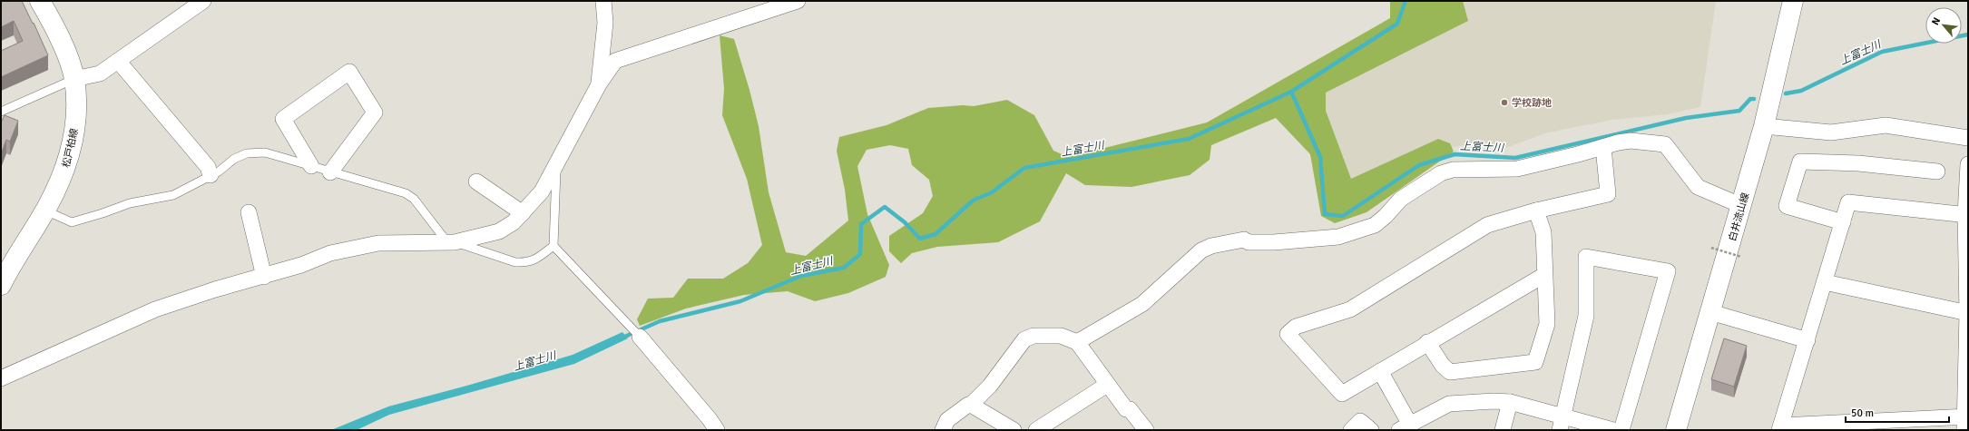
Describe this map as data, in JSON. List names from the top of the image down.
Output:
{
  "streets": {
    "main road": ["松戸柏線", "白井流山線"]
  },
  "water": ["上富士川"],
  "places": ["学校跡地"],
  "scale_bar": "50 m",
  "north": "top left"
}
